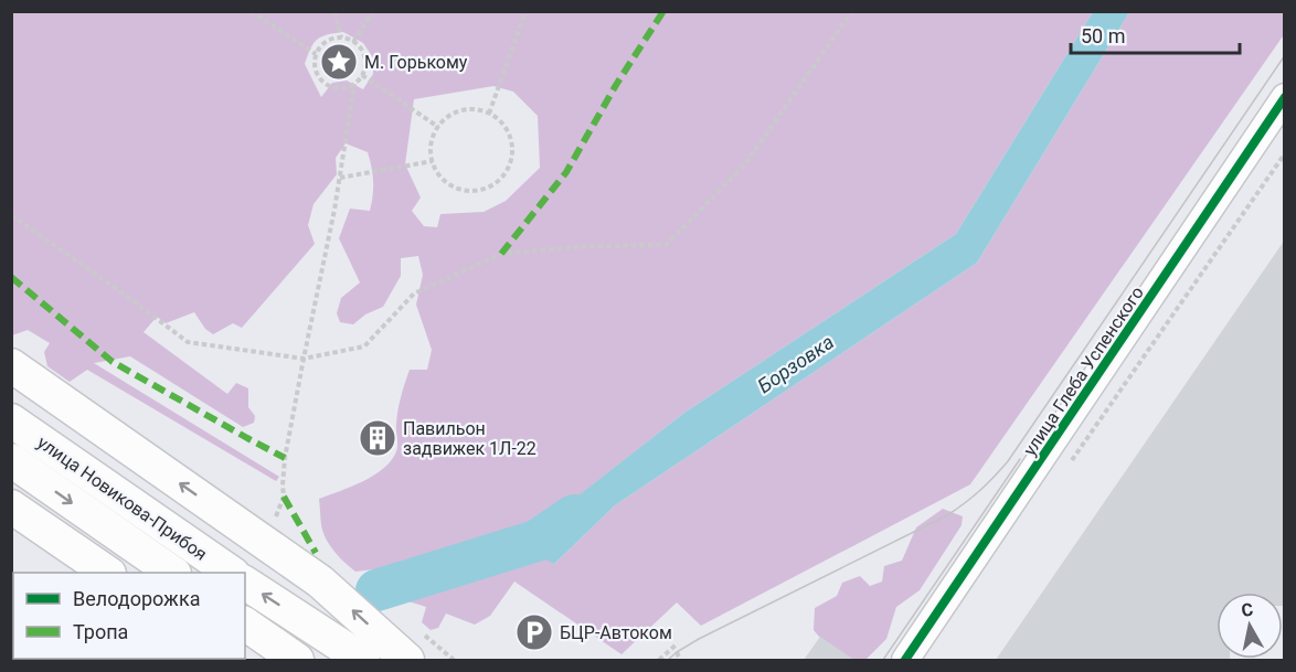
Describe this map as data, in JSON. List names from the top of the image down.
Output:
{
  "streets": {
    "main road": ["улица Новикова-Прибоя"],
    "street": ["улица Глеба Успенского"]
  },
  "water": ["Борзовка"],
  "places": {
    "place": ["М. Горькому"],
    "building": ["Павильон задвижек 1Л-22"],
    "parking": ["БЦР-Автоком"]
  },
  "legend": ["Велодорожка", "Тропа"],
  "scale_bar": "50 m",
  "north": "top"
}
